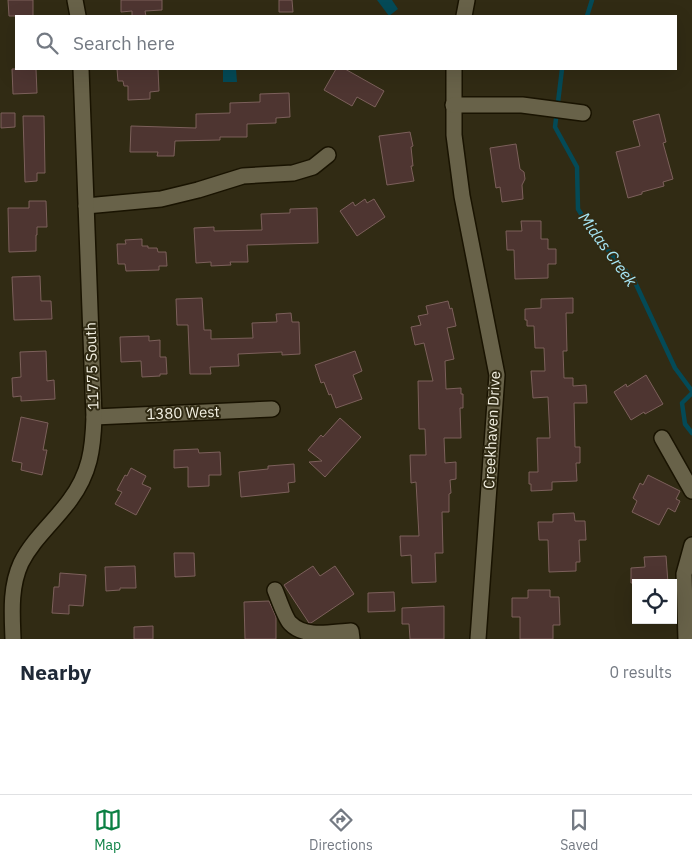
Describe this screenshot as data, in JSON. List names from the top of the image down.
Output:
{
  "streets": {
    "street": ["11775 South", "1380 West", "Creekhaven Drive"]
  },
  "crossings": [
    ["11775 South", "1380 West"]
  ],
  "water": ["Midas Creek"],
  "page": {
    "search": "Search here",
    "heading": ["Nearby", "0 results"],
    "nav": ["Map", "Directions", "Saved"]
  }
}
